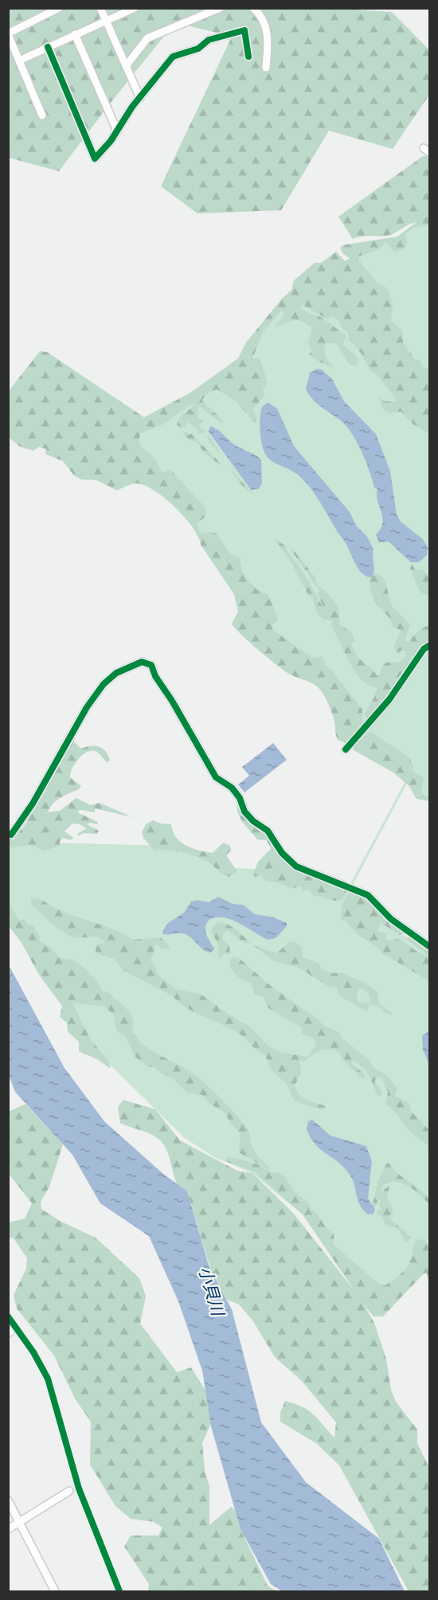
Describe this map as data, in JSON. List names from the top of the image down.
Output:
{
  "water": ["小貝川"]
}
